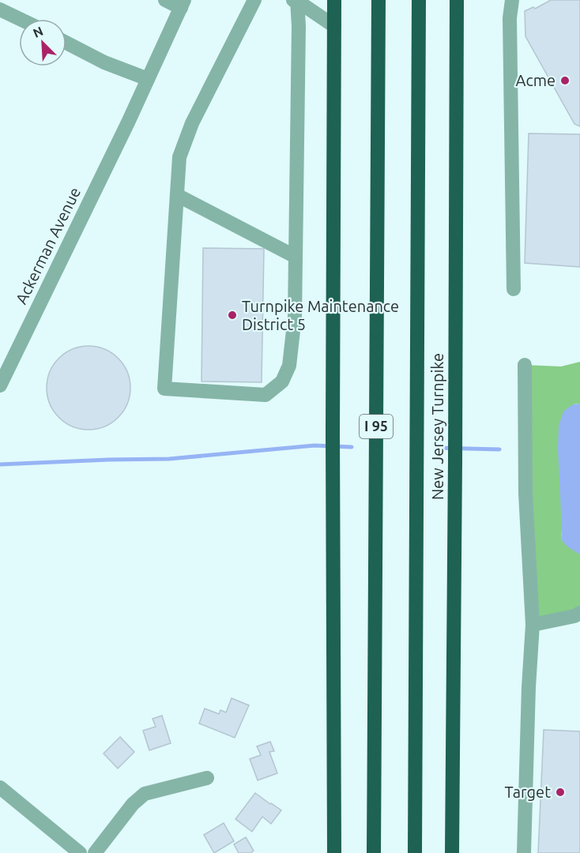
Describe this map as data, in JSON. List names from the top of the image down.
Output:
{
  "streets": {
    "highway": ["I 95", "New Jersey Turnpike"],
    "street": ["Ackerman Avenue"]
  },
  "places": ["Acme", "Turnpike Maintenance District 5", "Target"],
  "north": "top left"
}
